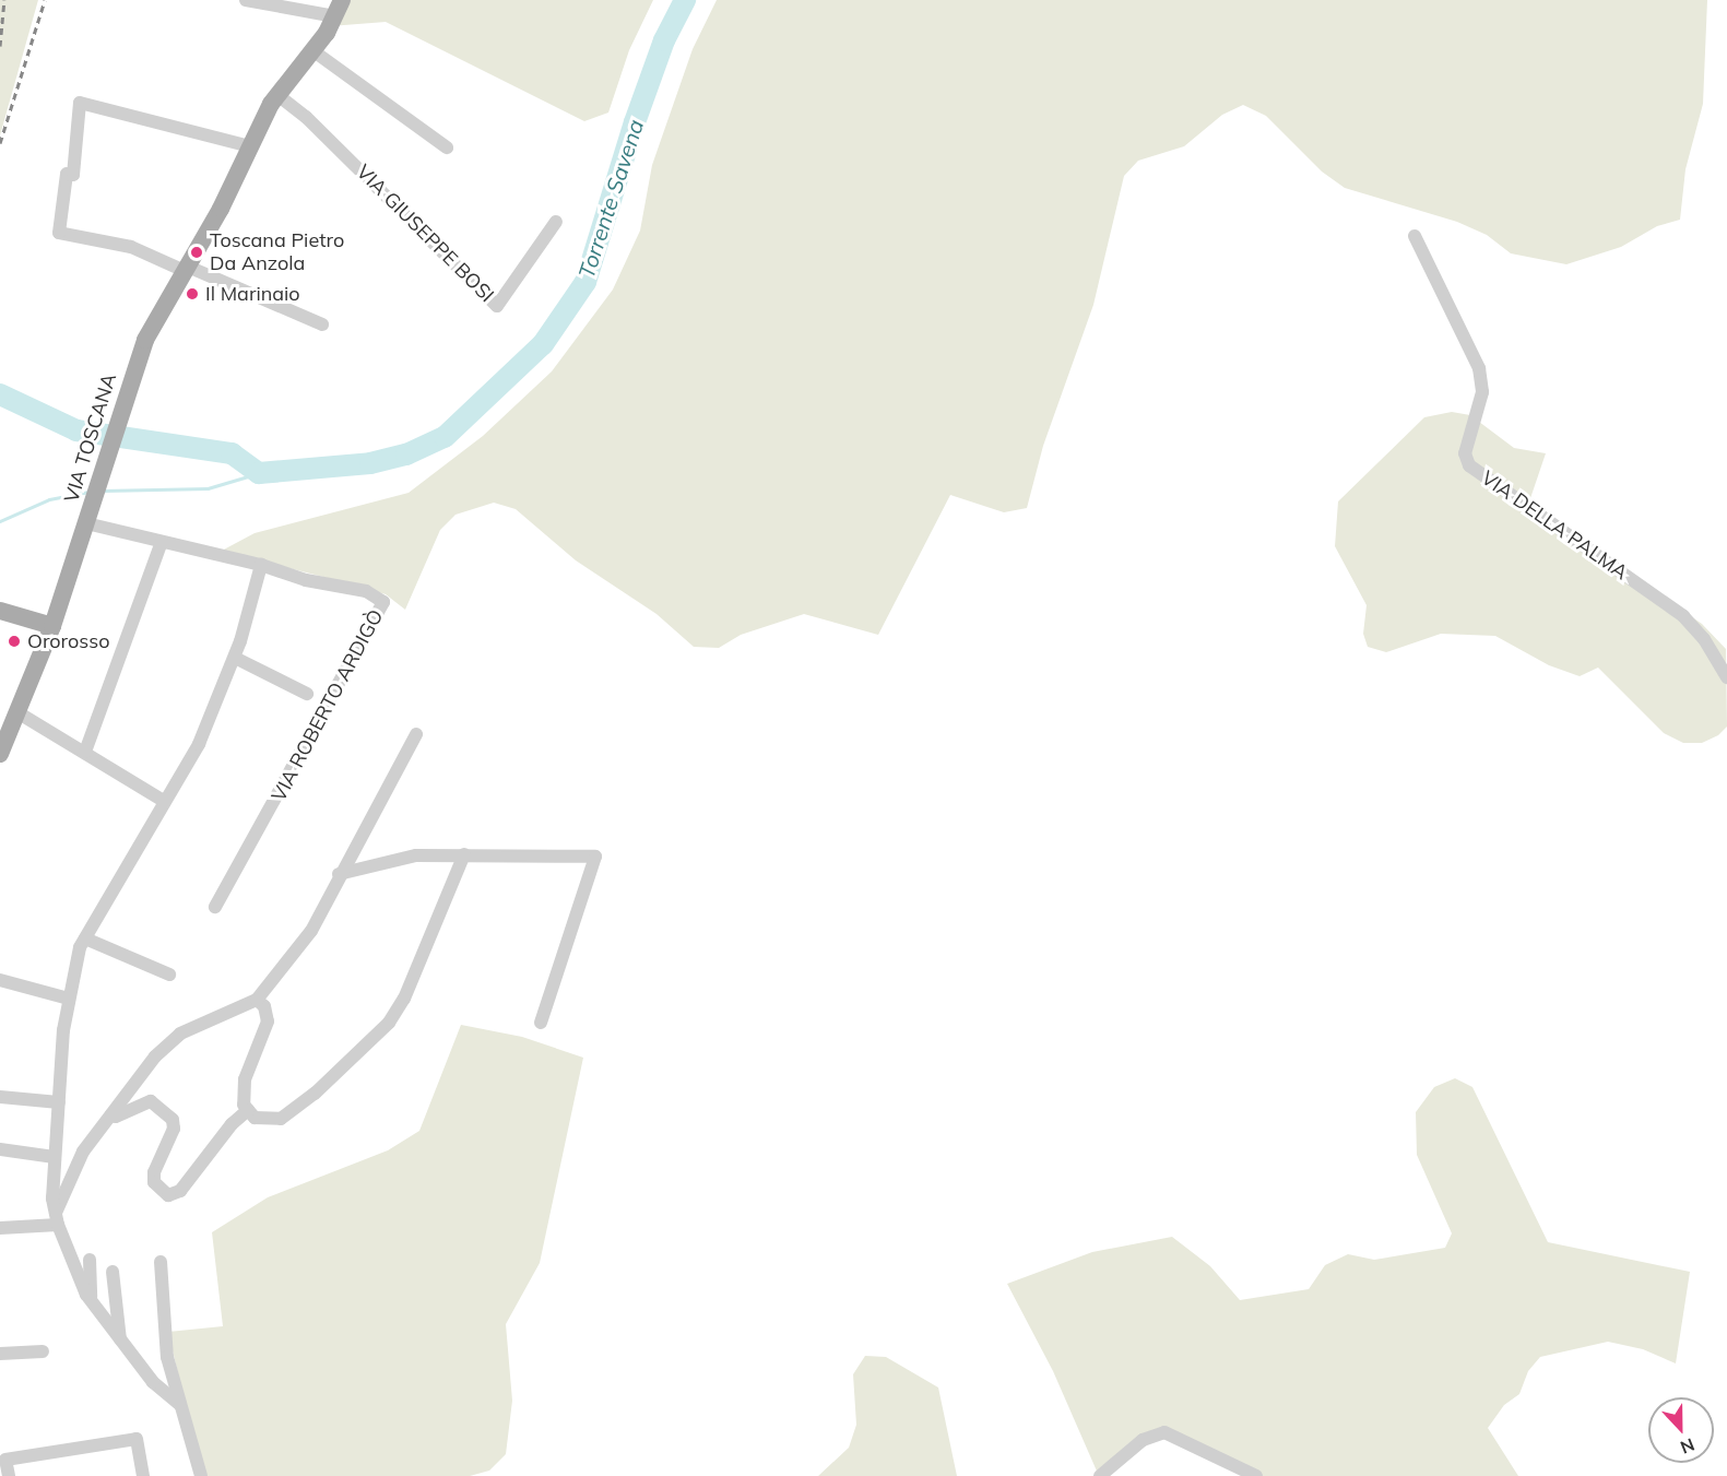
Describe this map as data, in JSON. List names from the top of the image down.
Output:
{
  "streets": {
    "main road": ["VIA TOSCANA"],
    "street": ["VIA GIUSEPPE BOSI", "VIA DELLA PALMA", "VIA ROBERTO ARDIGÒ"]
  },
  "crossings": [
    ["VIA GIUSEPPE BOSI", "VIA TOSCANA"],
    ["VIA TOSCANA", "VIA ROBERTO ARDIGÒ"]
  ],
  "water": ["Torrente Savena"],
  "places": ["Toscana Pietro Da Anzola", "Il Marinaio", "Ororosso"],
  "north": "bottom"
}
